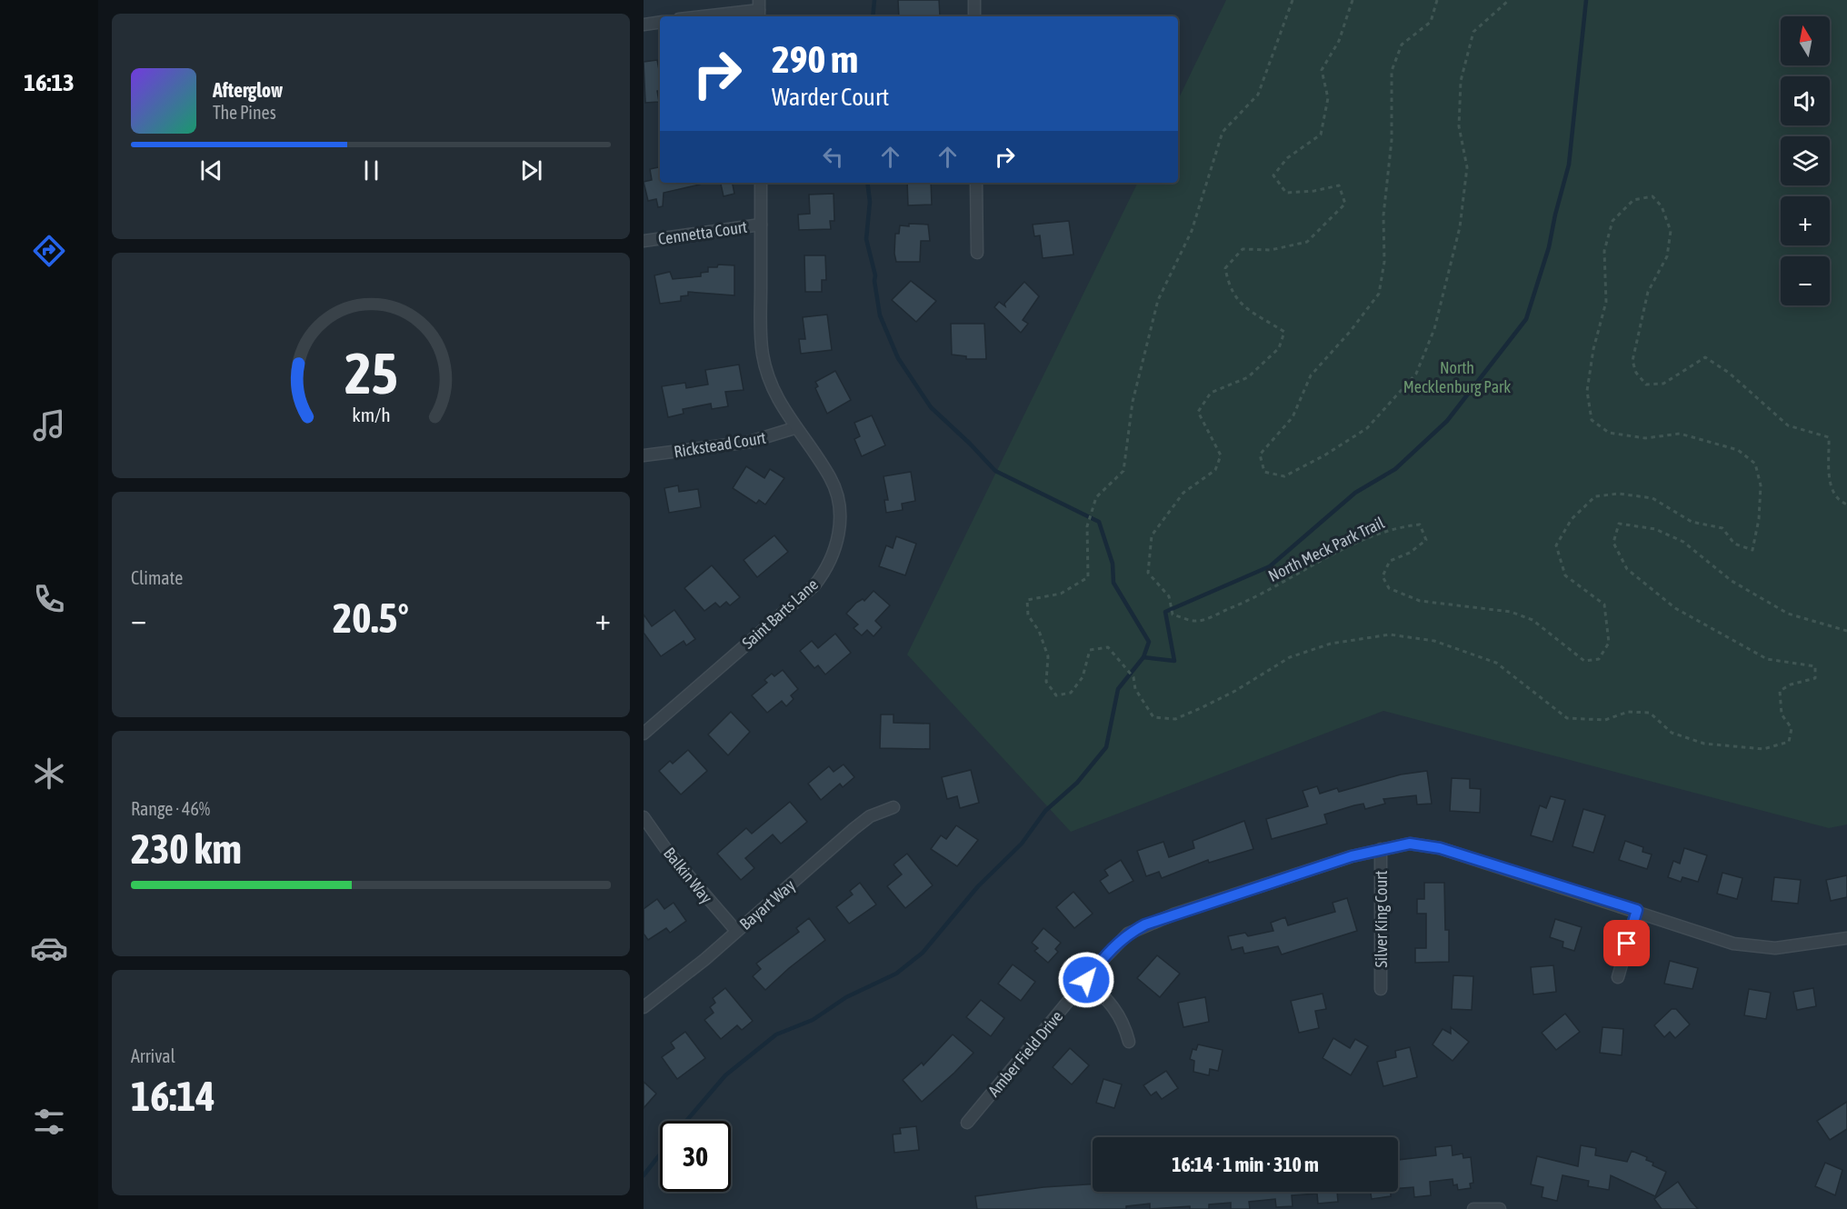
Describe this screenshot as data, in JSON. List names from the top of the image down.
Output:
{
  "streets": {
    "street": [
      "Cennetta Court",
      "Rickstead Court",
      "Saint Barts Lane",
      "Balkin Way",
      "Bayart Way",
      "Silver King Court",
      "Amber Field Drive"
    ],
    "path": ["North Meck Park Trail"]
  },
  "crossings": [
    ["Cennetta Court", "Saint Barts Lane"],
    ["Rickstead Court", "Saint Barts Lane"],
    ["Balkin Way", "Bayart Way"],
    ["Silver King Court", "Amber Field Drive"]
  ],
  "parks": ["North Mecklenburg Park"],
  "north": "top",
  "page": {
    "tabs": "16:13",
    "map_buttons": ["+", "−"],
    "turn": ["290 m", "Warder Court"],
    "song": ["Afterglow", "The Pines"],
    "tile": [
      "Climate",
      ["Range · 46%", "230 km"],
      ["Arrival", "16:14"]
    ],
    "heat": ["−", "20.5°", "+"],
    "limit": "30",
    "trip": "16:14 · 1 min · 310 m",
    "gauge": ["25", "km/h"]
  }
}
